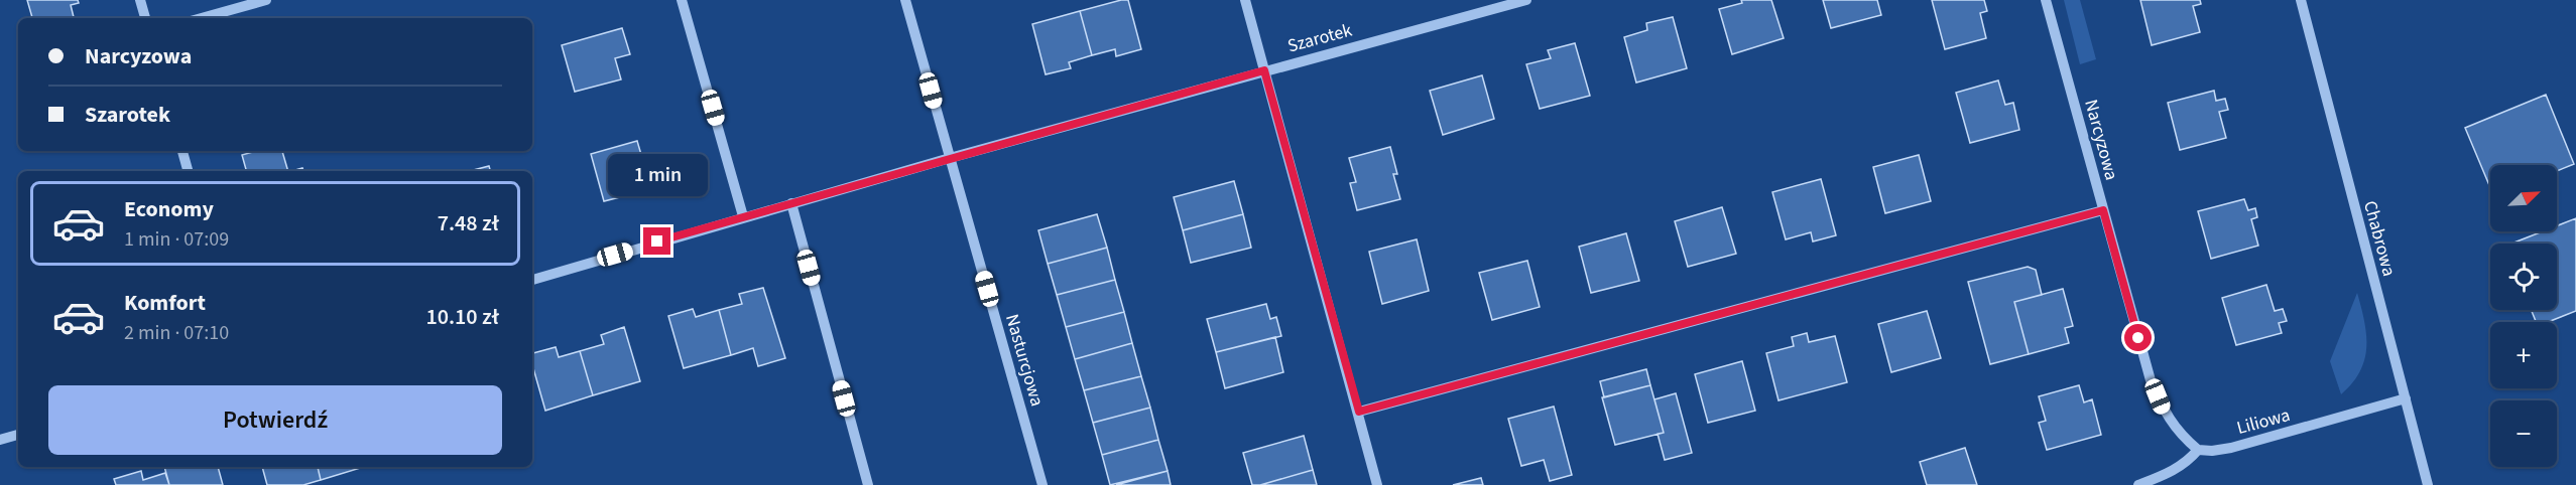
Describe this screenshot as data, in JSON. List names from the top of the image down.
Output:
{
  "streets": {
    "street": [
      "Szarotek",
      "Narcyzowa",
      "Chabrowa",
      "Nasturcjowa",
      "Liliowa"
    ]
  },
  "crossings": [
    ["Szarotek", "Nasturcjowa"],
    ["Narcyzowa", "Liliowa"],
    ["Chabrowa", "Liliowa"]
  ],
  "north": "top right",
  "page": {
    "banner": ["Narcyzowa", "Szarotek"],
    "bubble": "1 min",
    "map_buttons": ["+", "−"],
    "list": [
      {
        "name": "Economy",
        "note": "1 min · 07:09",
        "value": "7.48 zł"
      },
      {
        "name": "Komfort",
        "note": "2 min · 07:10",
        "value": "10.10 zł"
      }
    ],
    "buttons": "Potwierdź"
  }
}
